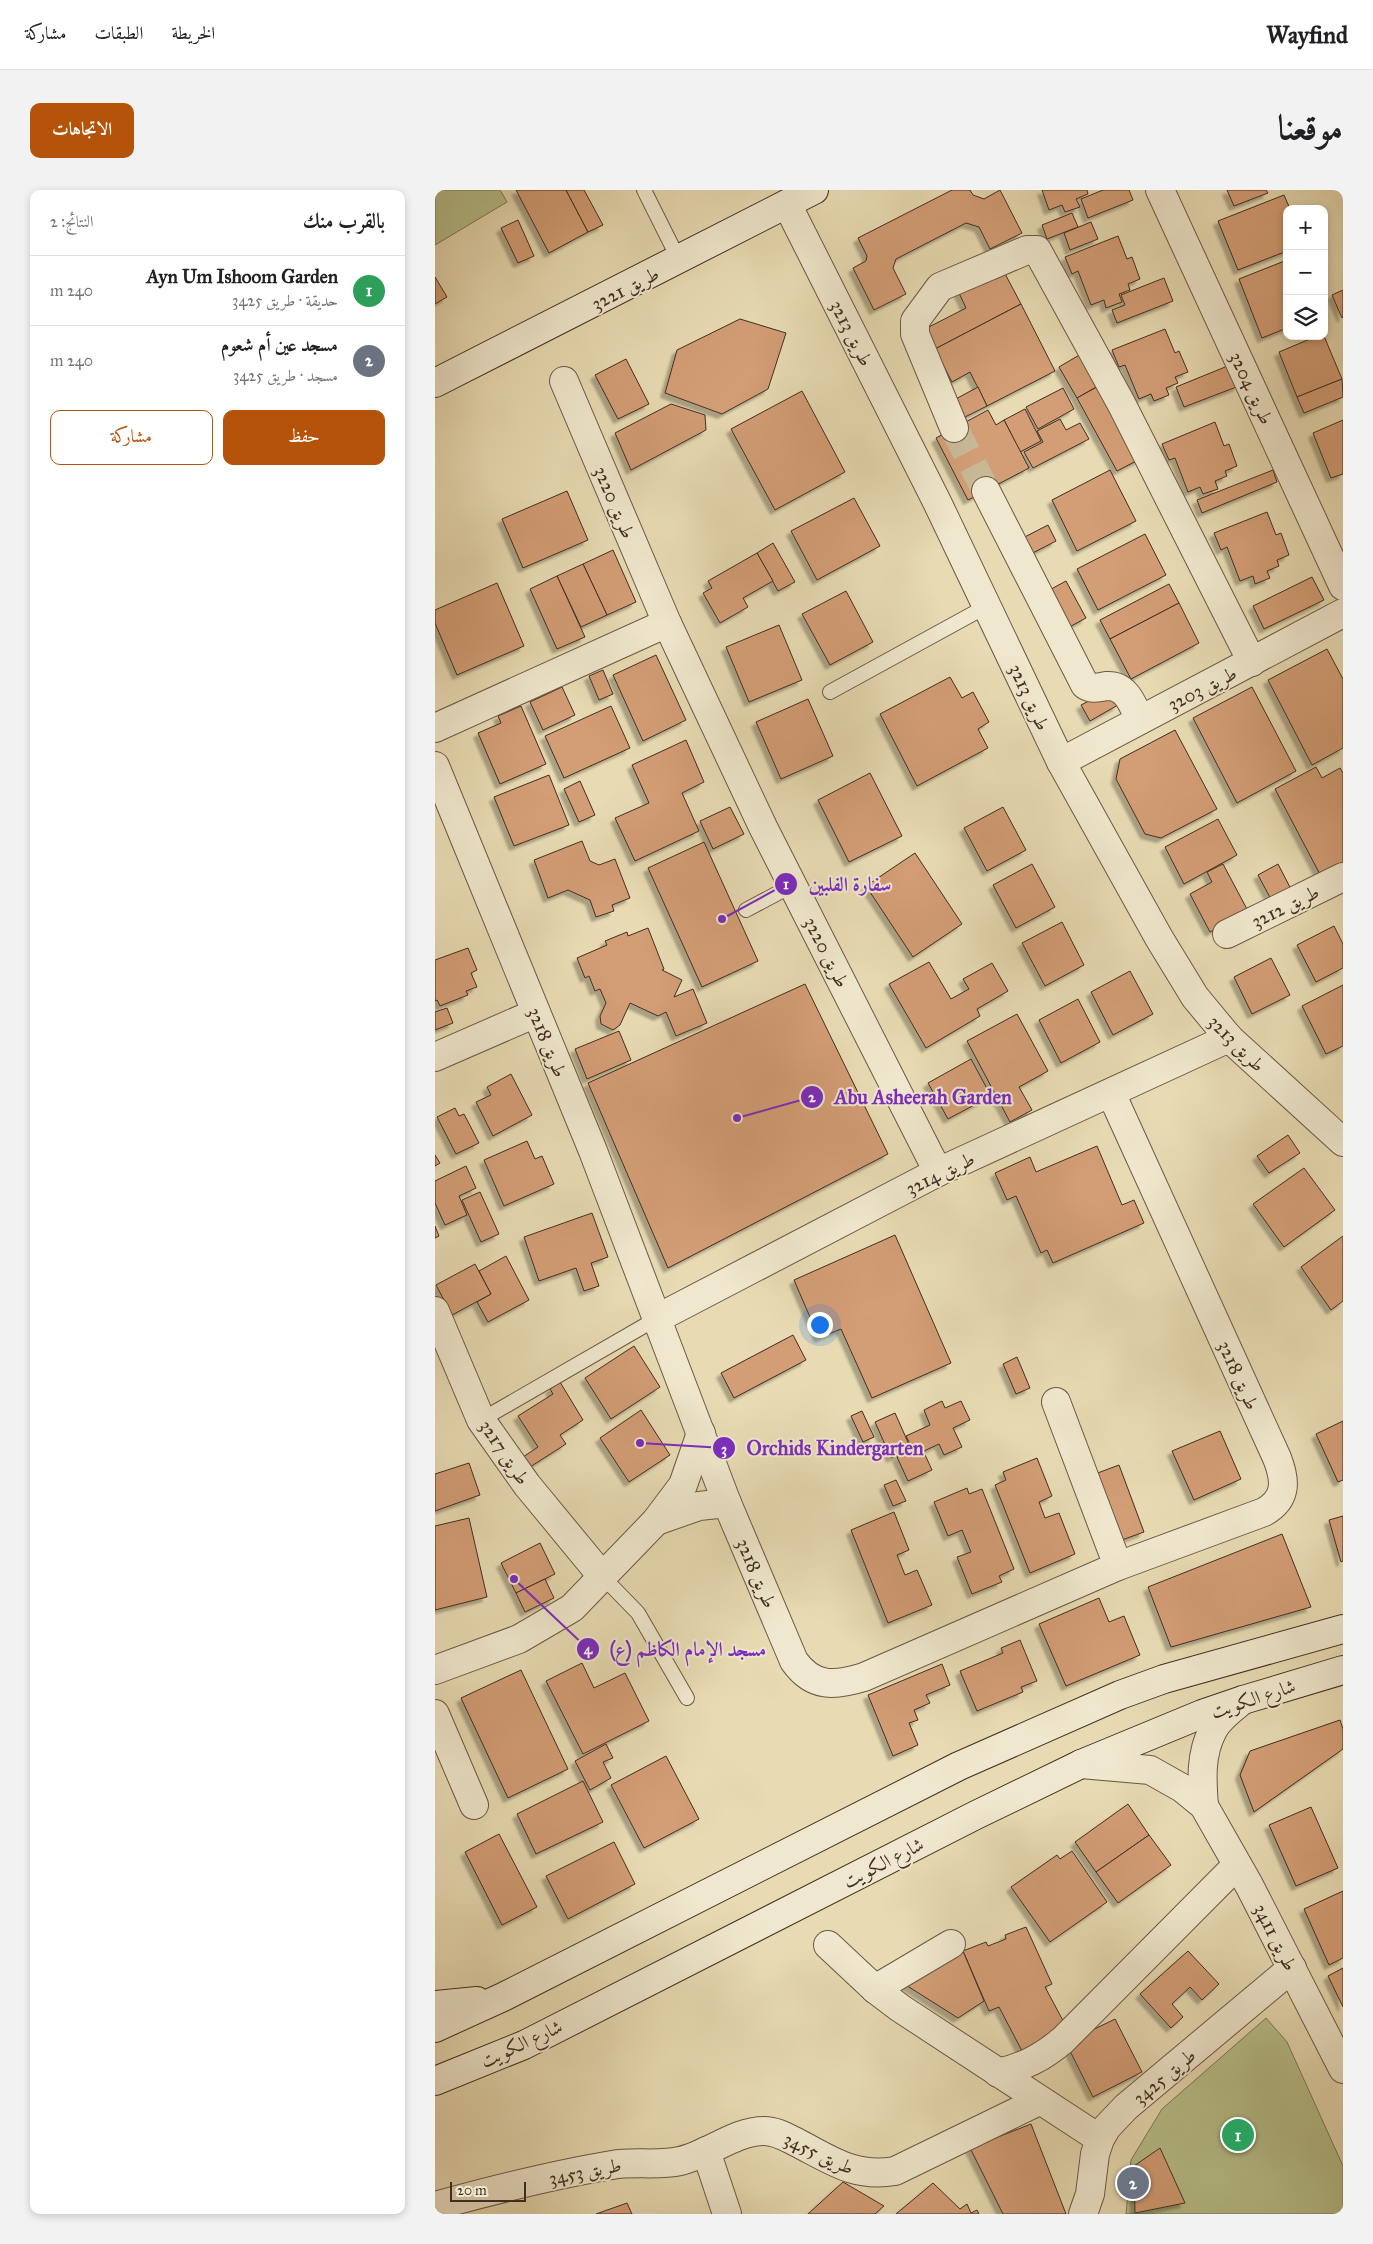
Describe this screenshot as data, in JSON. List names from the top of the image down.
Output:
{
  "streets": {
    "street": [
      "طريق 3221",
      "طريق 3213",
      "طريق 3204",
      "طريق 3220",
      "طريق 3203",
      "طريق 3212",
      "طريق 3218",
      "طريق 3214",
      "طريق 3217",
      "شارع الكويت",
      "طريق 3411",
      "طريق 3425",
      "طريق 3455",
      "طريق 3453"
    ]
  },
  "crossings": [
    ["طريق 3221", "طريق 3213"],
    ["طريق 3213", "طريق 3203"],
    ["طريق 3213", "طريق 3214"],
    ["طريق 3220", "طريق 3214"],
    ["طريق 3218", "طريق 3214"],
    ["شارع الكويت", "طريق 3411"],
    ["طريق 3411", "طريق 3425"],
    ["طريق 3455", "طريق 3453"]
  ],
  "places": [
    "سفارة الفلبين",
    "Abu Asheerah Garden",
    "Orchids Kindergarten",
    "مسجد الإمام الكاظم (ع)"
  ],
  "scale_bar": "20 m",
  "page": {
    "header": "Wayfind",
    "nav": ["الخريطة", "الطبقات", "مشاركة"],
    "title": "موقعنا",
    "buttons": [
      "الاتجاهات",
      ["حفظ", "مشاركة"]
    ],
    "heading": ["بالقرب منك", "النتائج: 2"],
    "map_buttons": ["+", "−"],
    "list": [
      {
        "mark": "1",
        "name": "Ayn Um Ishoom Garden",
        "note": "حديقة · طريق 3425",
        "value": "240 m"
      },
      {
        "mark": "2",
        "name": "مسجد عين أم شعوم",
        "note": "مسجد · طريق 3425",
        "value": "240 m"
      }
    ],
    "pins": ["1", "2"],
    "scale": "20 m"
  }
}
